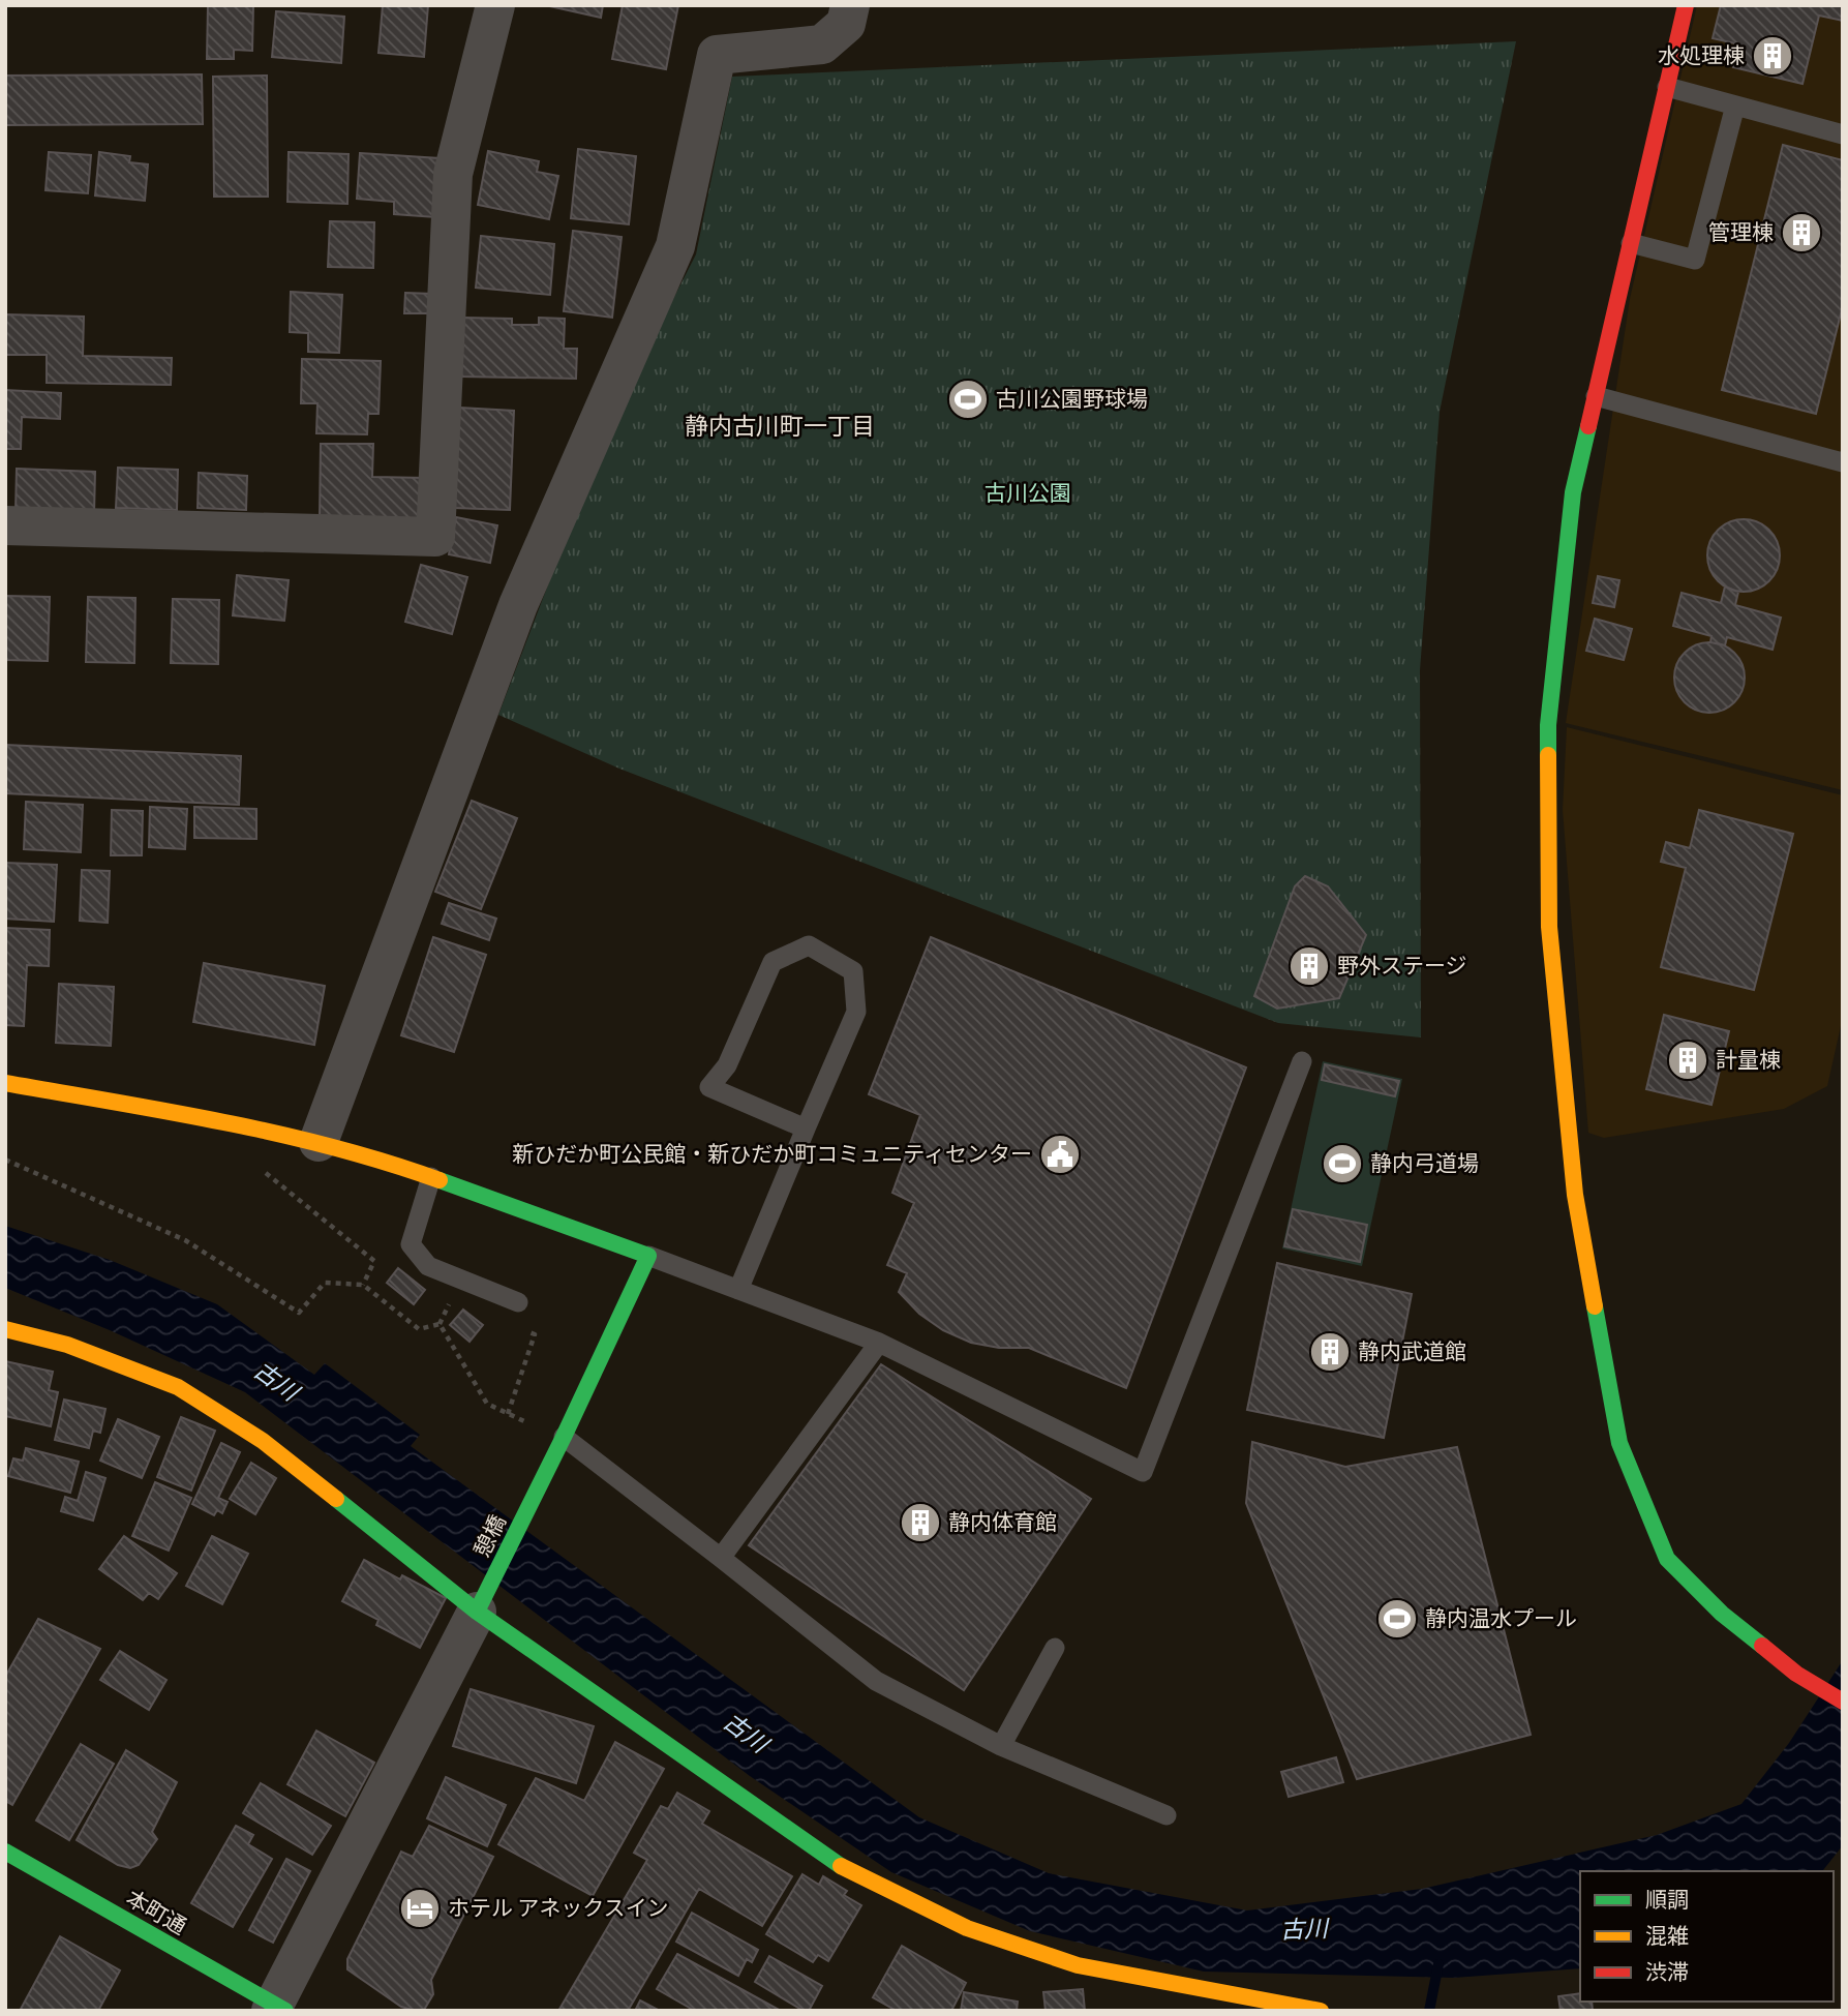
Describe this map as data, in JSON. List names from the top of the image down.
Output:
{
  "streets": {
    "street": ["憩橋", "本町通"]
  },
  "districts": ["静内古川町一丁目"],
  "water": ["古川"],
  "parks": ["古川公園"],
  "places": {
    "building": [
      "水処理棟",
      "管理棟",
      "野外ステージ",
      "計量棟",
      "静内武道館",
      "静内体育館"
    ],
    "sports": ["古川公園野球場", "静内弓道場", "静内温水プール"],
    "public building": ["新ひだか町公民館・新ひだか町コミュニティセンター"],
    "hotel": ["ホテル アネックスイン"]
  },
  "legend": ["順調", "混雑", "渋滞"]
}
